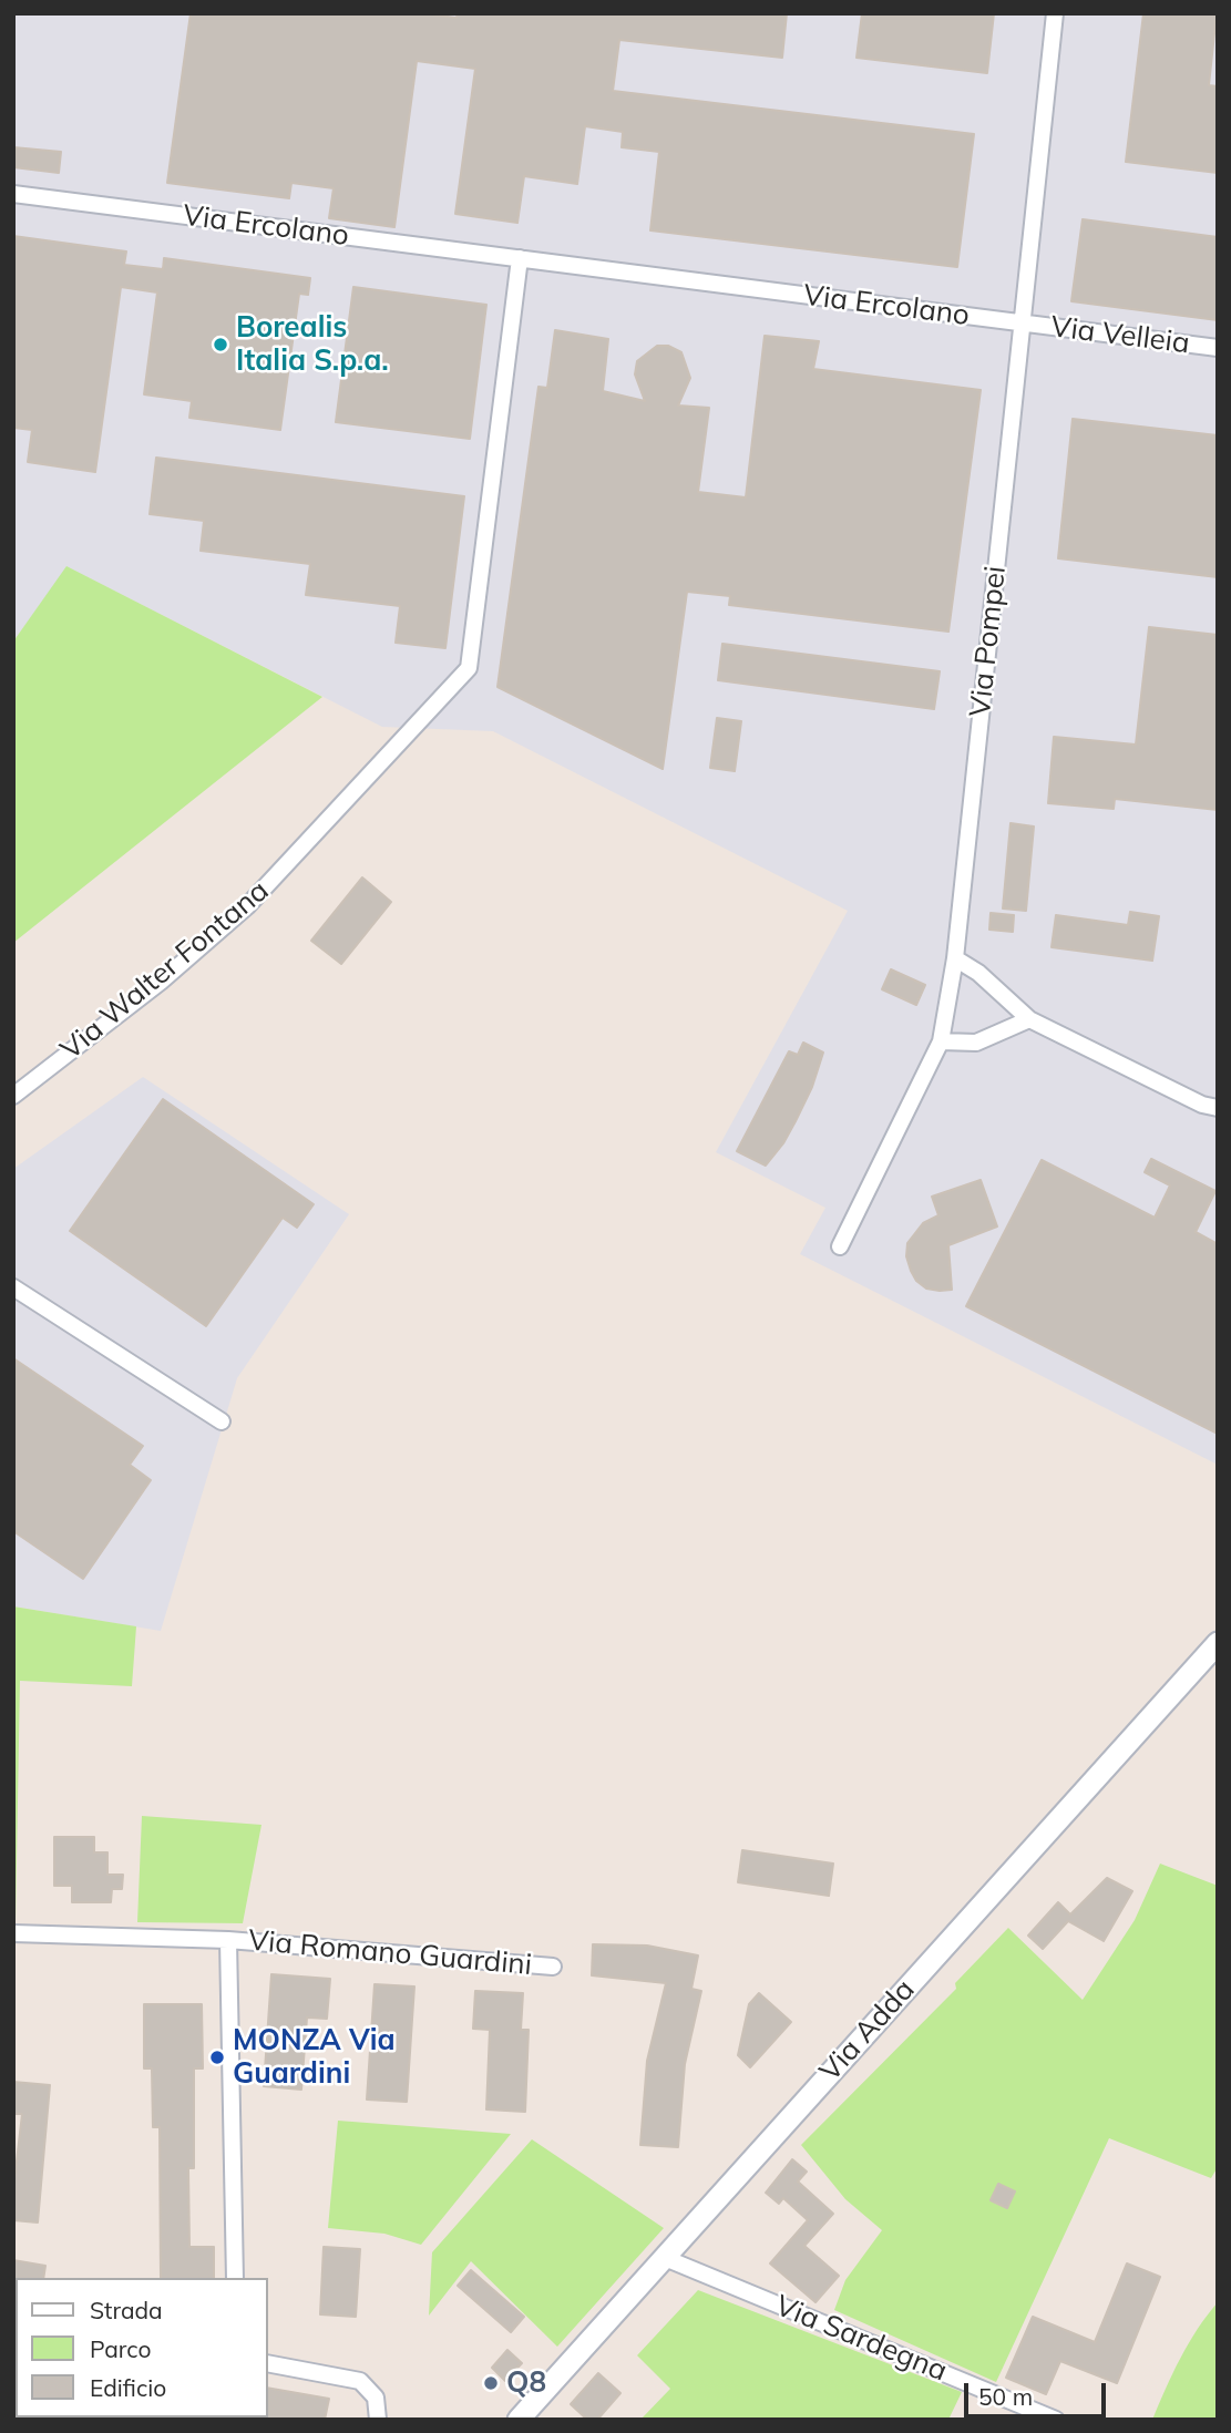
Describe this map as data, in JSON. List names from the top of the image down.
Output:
{
  "streets": {
    "main road": ["Via Adda"],
    "street": [
      "Via Ercolano",
      "Via Velleia",
      "Via Pompei",
      "Via Walter Fontana",
      "Via Romano Guardini",
      "Via Sardegna"
    ]
  },
  "crossings": [
    ["Via Ercolano", "Via Velleia"],
    ["Via Ercolano", "Via Pompei"],
    ["Via Ercolano", "Via Walter Fontana"],
    ["Via Velleia", "Via Pompei"],
    ["Via Adda", "Via Sardegna"]
  ],
  "places": ["Borealis Italia S.p.a.", "MONZA Via Guardini", "Q8"],
  "legend": ["Strada", "Parco", "Edificio"],
  "scale_bar": "50 m"
}
